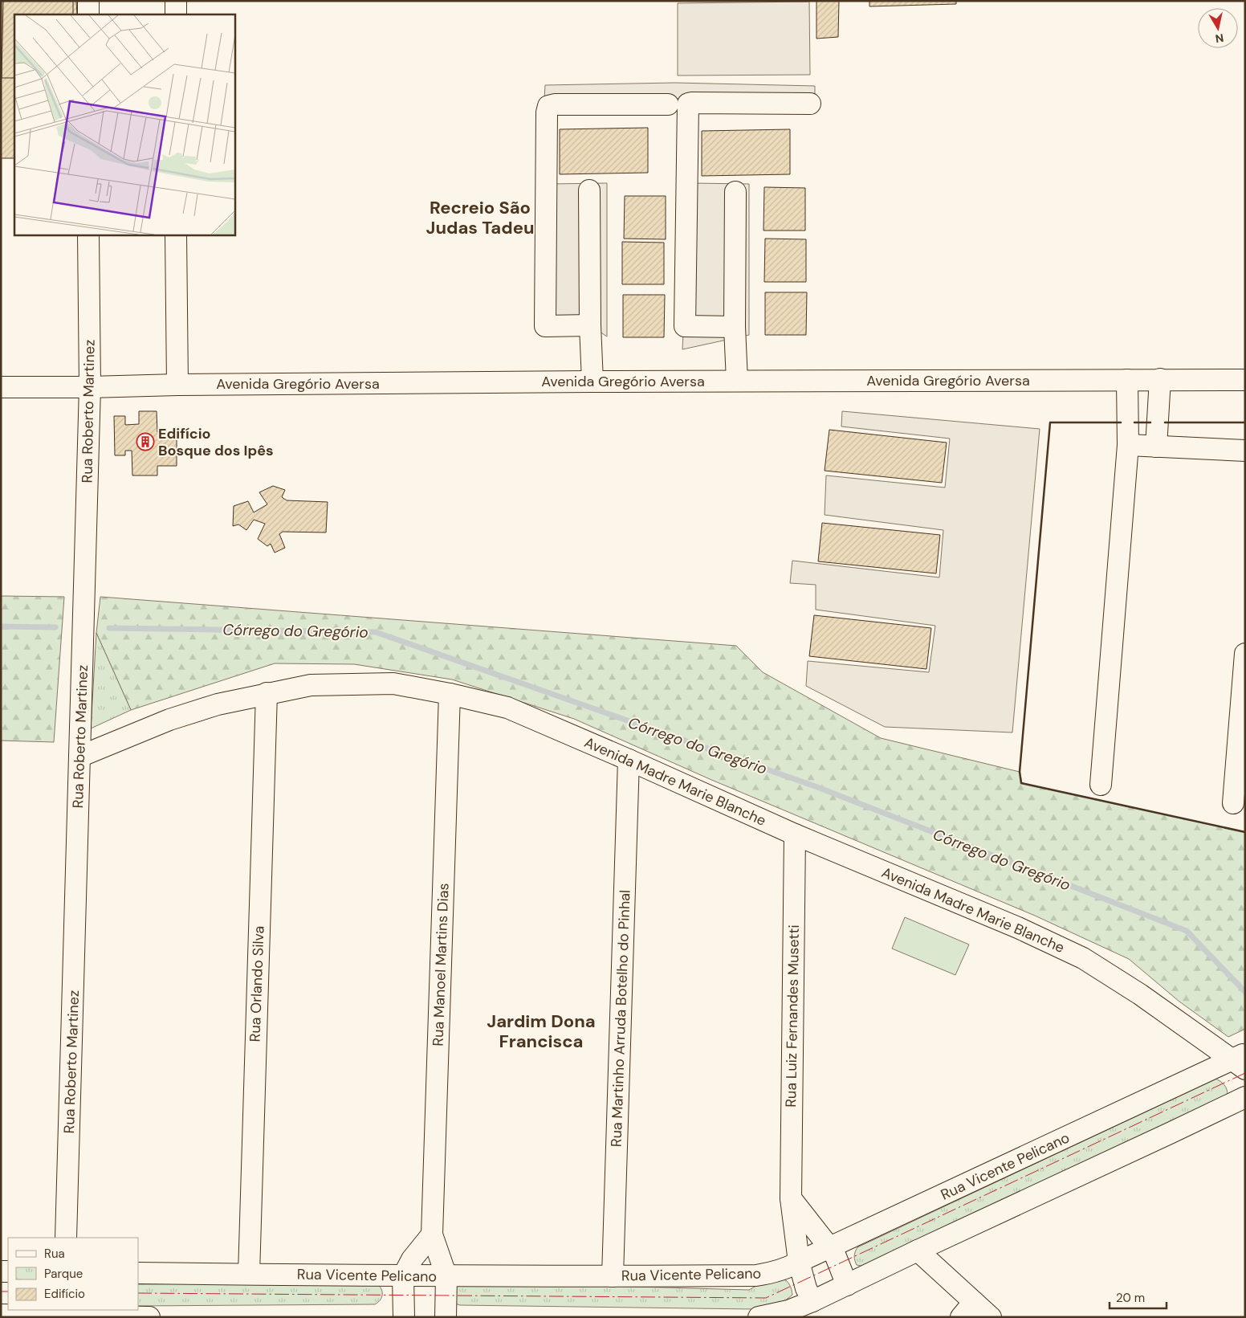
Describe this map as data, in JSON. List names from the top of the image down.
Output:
{
  "streets": {
    "street": [
      "Avenida Gregório Aversa",
      "Rua Roberto Martinez",
      "Avenida Madre Marie Blanche",
      "Rua Manoel Martins Dias",
      "Rua Orlando Silva",
      "Rua Luiz Fernandes Musetti",
      "Rua Martinho Arruda Botelho do Pinhal",
      "Rua Vicente Pelicano"
    ]
  },
  "crossings": [
    ["Avenida Gregório Aversa", "Rua Roberto Martinez"],
    ["Rua Roberto Martinez", "Avenida Madre Marie Blanche"],
    ["Avenida Madre Marie Blanche", "Rua Manoel Martins Dias"],
    ["Avenida Madre Marie Blanche", "Rua Orlando Silva"],
    ["Avenida Madre Marie Blanche", "Rua Luiz Fernandes Musetti"],
    ["Avenida Madre Marie Blanche", "Rua Martinho Arruda Botelho do Pinhal"],
    ["Avenida Madre Marie Blanche", "Rua Vicente Pelicano"],
    ["Rua Manoel Martins Dias", "Rua Vicente Pelicano"],
    ["Rua Orlando Silva", "Rua Vicente Pelicano"],
    ["Rua Luiz Fernandes Musetti", "Rua Vicente Pelicano"],
    ["Rua Martinho Arruda Botelho do Pinhal", "Rua Vicente Pelicano"]
  ],
  "districts": ["Recreio São Judas Tadeu", "Jardim Dona Francisca"],
  "water": ["Córrego do Gregório"],
  "places": {
    "building": ["Edifício Bosque dos Ipês"]
  },
  "legend": ["Rua", "Parque", "Edifício"],
  "scale_bar": "20 m",
  "north": "bottom"
}
